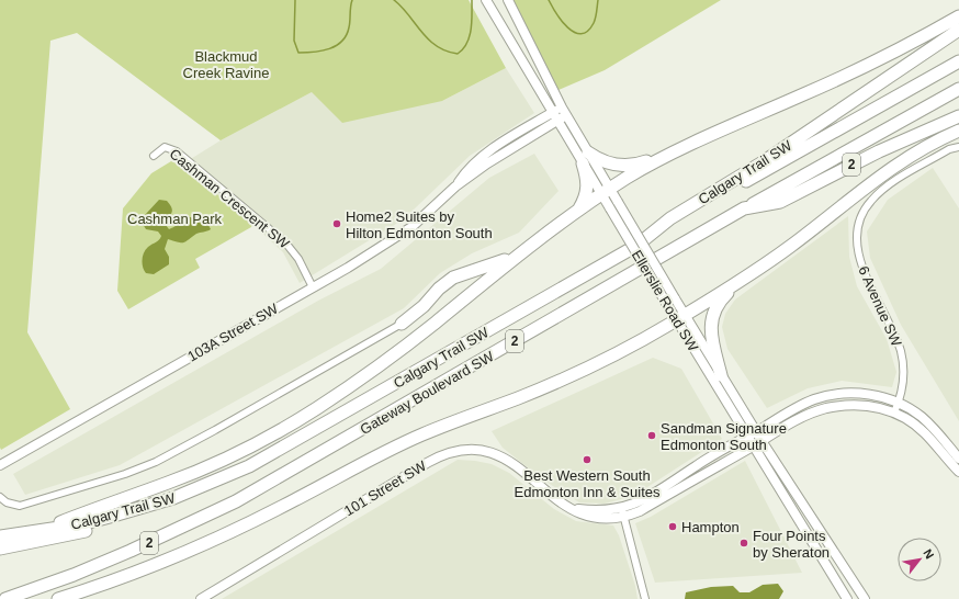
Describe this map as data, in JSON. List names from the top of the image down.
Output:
{
  "streets": {
    "highway": ["2", "Calgary Trail SW", "Gateway Boulevard SW"],
    "street": [
      "Cashman Crescent SW",
      "Ellerslie Road SW",
      "6 Avenue SW",
      "103A Street SW",
      "101 Street SW"
    ]
  },
  "crossings": [
    ["Cashman Crescent SW", "103A Street SW"],
    ["Ellerslie Road SW", "103A Street SW"],
    ["Ellerslie Road SW", "101 Street SW"]
  ],
  "parks": ["Blackmud Creek Ravine", "Cashman Park"],
  "places": [
    "Home2 Suites by Hilton Edmonton South",
    "Sandman Signature Edmonton South",
    "Best Western South Edmonton Inn & Suites",
    "Hampton",
    "Four Points by Sheraton"
  ],
  "north": "top right"
}
